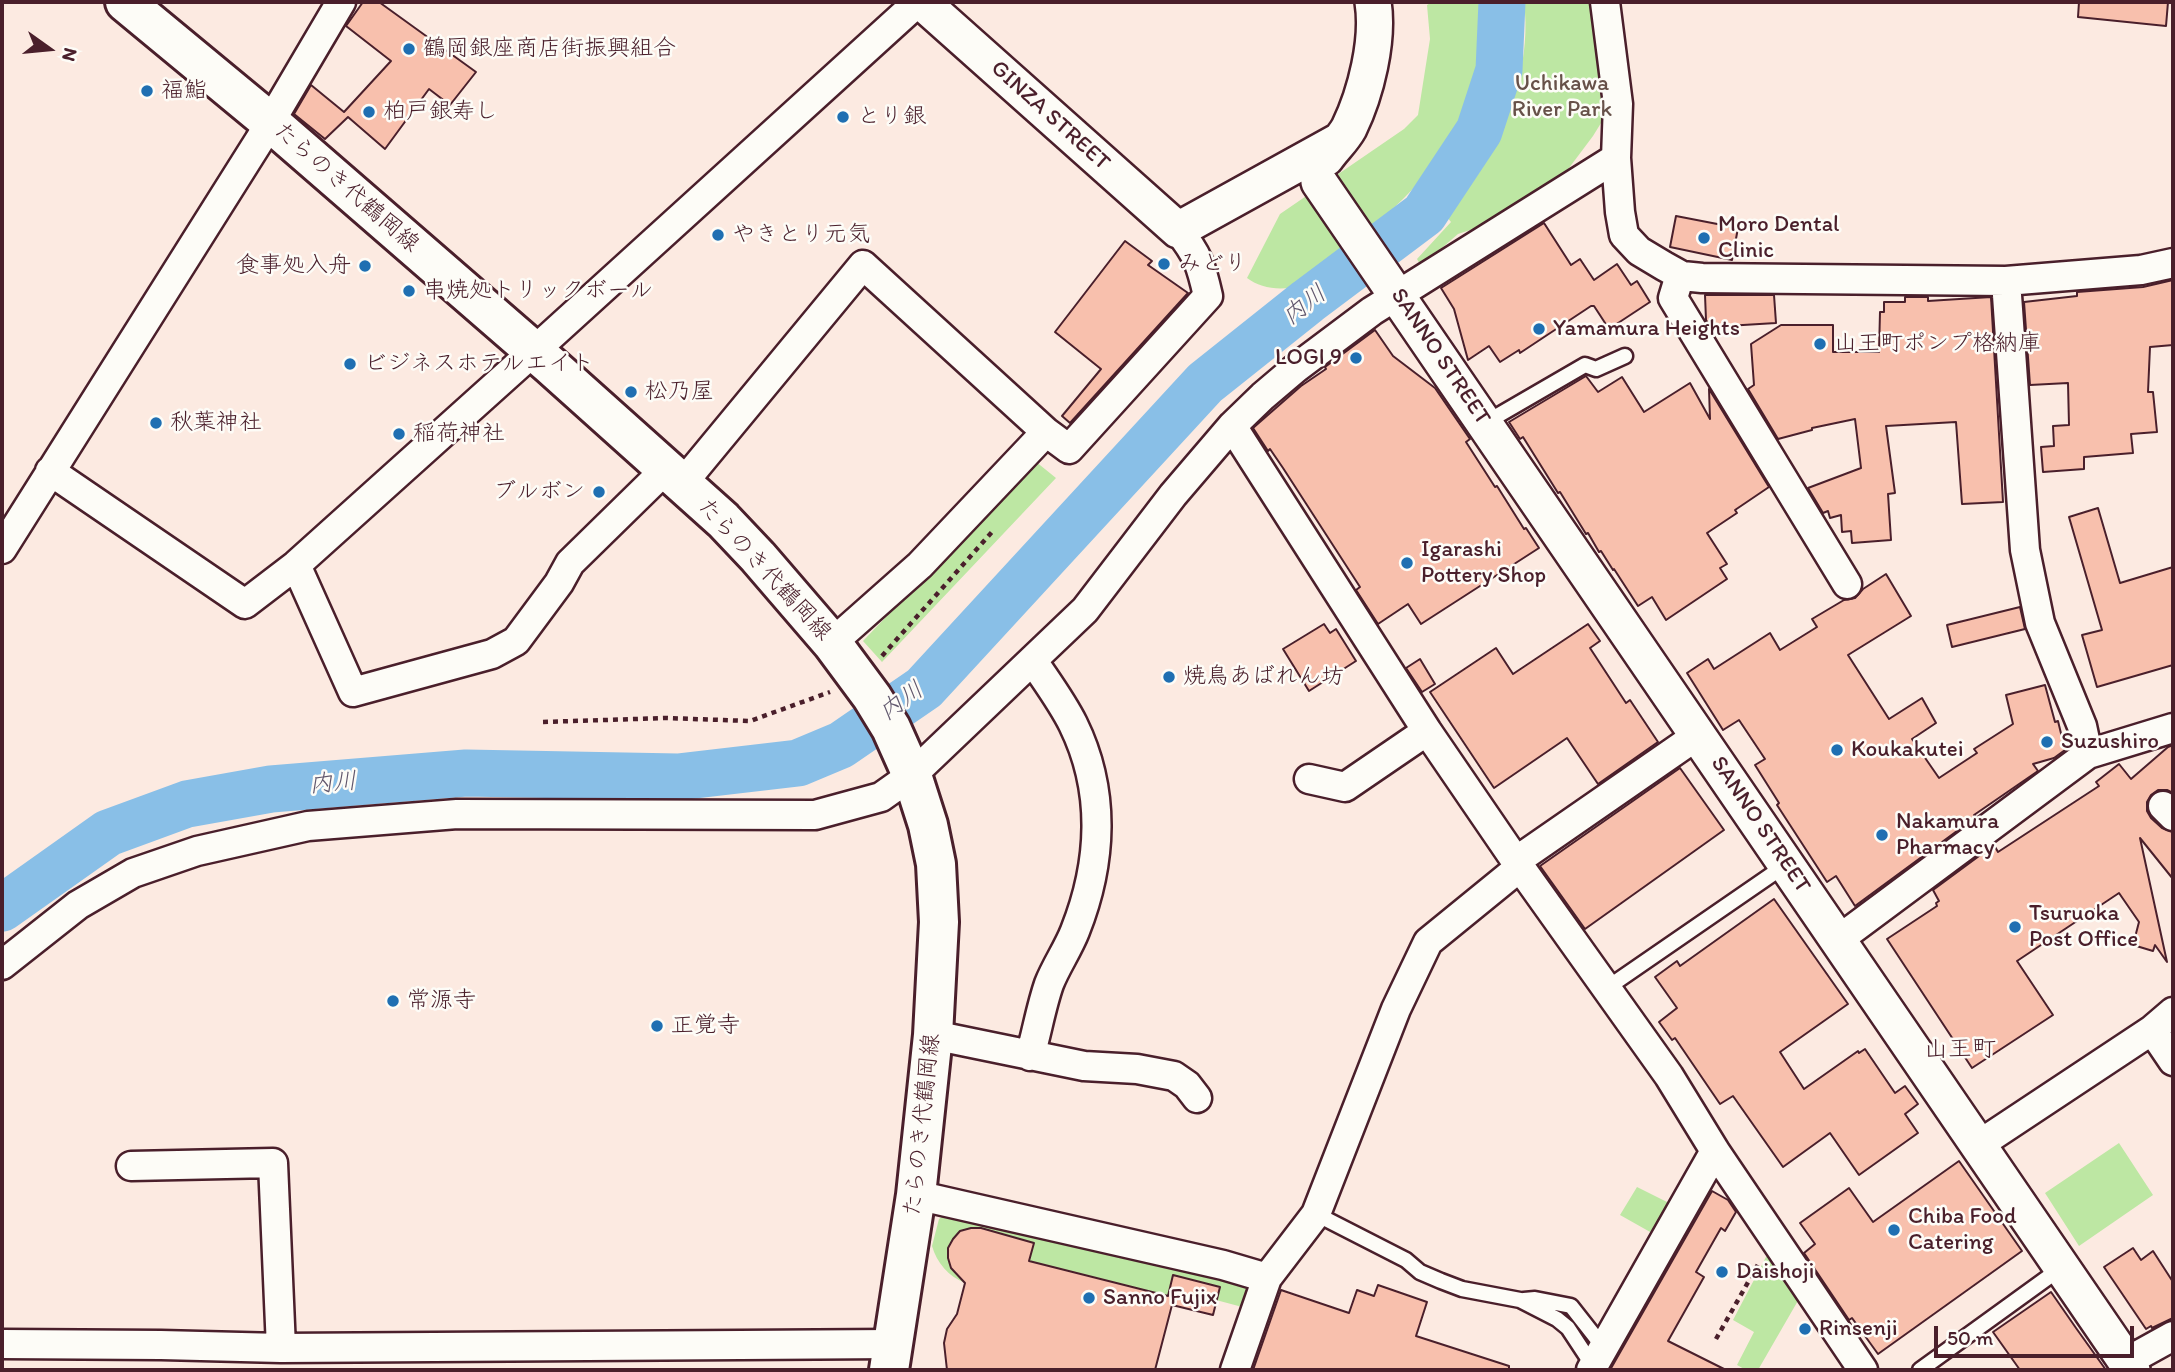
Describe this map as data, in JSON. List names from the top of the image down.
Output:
{
  "streets": {
    "main road": ["たらのき代鶴岡線"],
    "street": ["GINZA STREET", "SANNO STREET"]
  },
  "districts": ["山王町"],
  "water": ["内川"],
  "parks": ["Uchikawa River Park"],
  "places": [
    "鶴岡銀座商店街振興組合",
    "福鮨",
    "柏戸銀寿し",
    "とり銀",
    "やきとり元気",
    "Moro Dental Clinic",
    "みどり",
    "食事処入舟",
    "串焼処トリックボール",
    "Yamamura Heights",
    "山王町ポンプ格納庫",
    "LOGI 9",
    "ビジネスホテルエイト",
    "松乃屋",
    "秋葉神社",
    "稲荷神社",
    "ブルボン",
    "Igarashi Pottery Shop",
    "焼鳥あばれん坊",
    "Suzushiro",
    "Koukakutei",
    "Nakamura Pharmacy",
    "Tsuruoka Post Office",
    "常源寺",
    "正覚寺",
    "Chiba Food Catering",
    "Daishoji",
    "Sanno Fujix",
    "Rinsenji"
  ],
  "scale_bar": "50 m",
  "north": "right"
}
